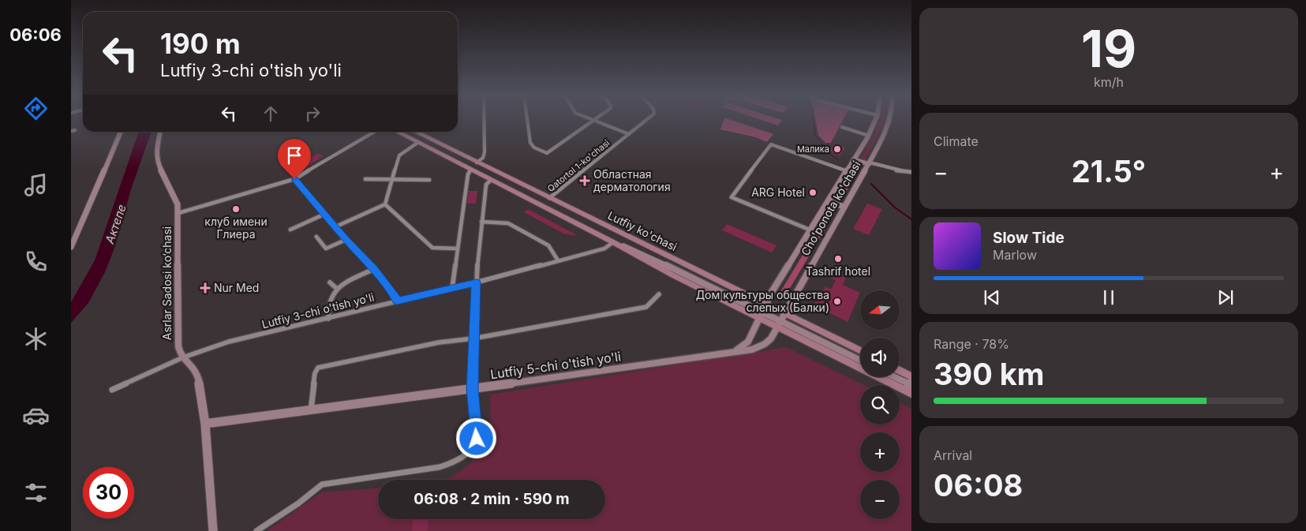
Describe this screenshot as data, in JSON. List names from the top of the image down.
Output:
{
  "streets": {
    "main road": ["Lutfiy ko'chasi"],
    "street": [
      "Qatortol 1-ko'chasi",
      "Cho'ponota ko'chasi",
      "Asrlar Sadosi ko‘chasi",
      "Lutfiy 3-chi o'tish yo'li",
      "Lutfiy 5-chi o'tish yo'li"
    ]
  },
  "crossings": [
    ["Qatortol 1-ko'chasi", "Lutfiy ko'chasi"],
    ["Cho'ponota ko'chasi", "Lutfiy ko'chasi"],
    ["Cho'ponota ko'chasi", "Lutfiy 5-chi o'tish yo'li"],
    ["Lutfiy ko'chasi", "Lutfiy 3-chi o'tish yo'li"],
    ["Asrlar Sadosi ko‘chasi", "Lutfiy 3-chi o'tish yo'li"],
    ["Asrlar Sadosi ko‘chasi", "Lutfiy 5-chi o'tish yo'li"]
  ],
  "water": ["Актепе"],
  "places": {
    "other": [
      "Малика",
      "ARG Hotel",
      "клуб имени Глиера",
      "Tashrif hotel",
      "Дом культуры общества слепых (Балки)"
    ],
    "health": ["Областная дерматология", "Nur Med"]
  },
  "north": "left",
  "page": {
    "tabs": "06:06",
    "tile": [
      ["19", "km/h"],
      "Climate",
      ["Range · 78%", "390 km"],
      ["Arrival", "06:08"]
    ],
    "turn": ["190 m", "Lutfiy 3-chi o'tish yo'li"],
    "heat": ["−", "21.5°", "+"],
    "song": ["Slow Tide", "Marlow"],
    "map_buttons": ["+", "−"],
    "limit": "30",
    "trip": "06:08 · 2 min · 590 m"
  }
}
